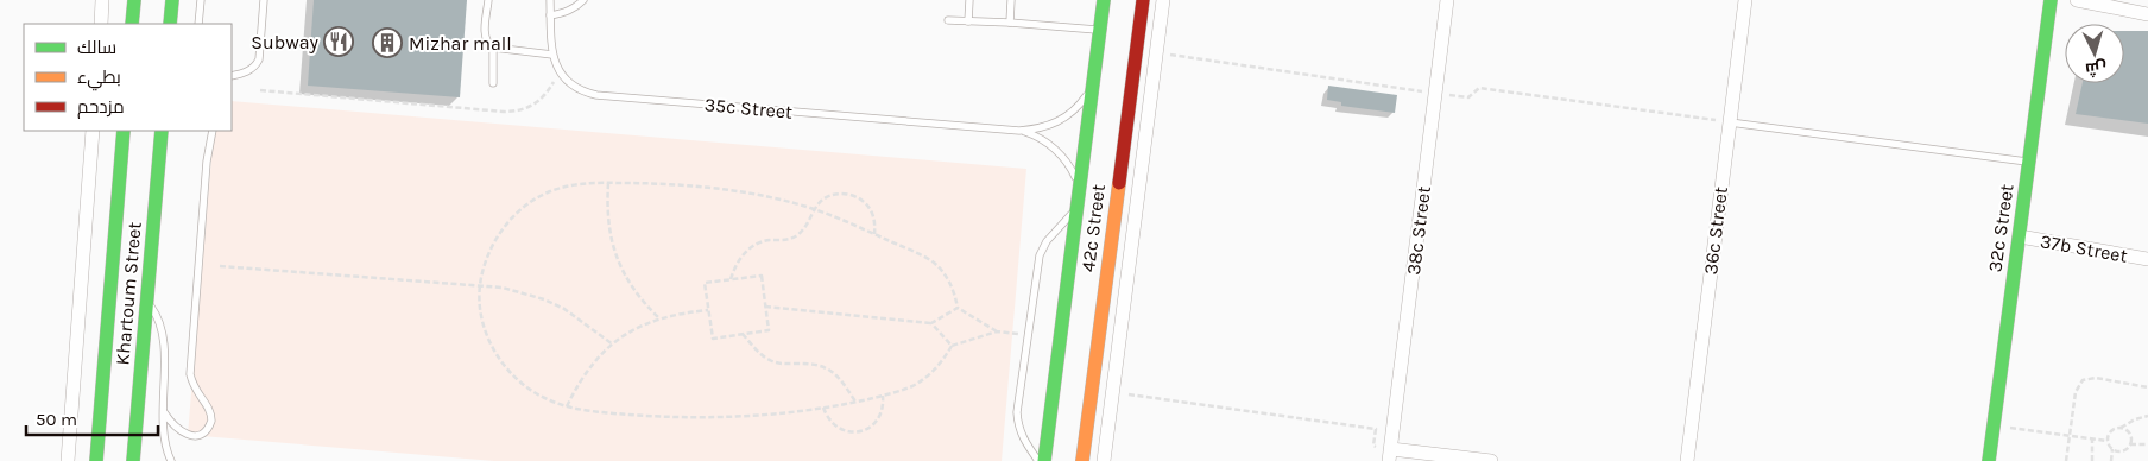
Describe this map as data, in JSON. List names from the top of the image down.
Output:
{
  "streets": {
    "street": [
      "42c Street",
      "32c Street",
      "38c Street",
      "36c Street",
      "37b Street",
      "Khartoum Street"
    ],
    "lane": ["35c Street"]
  },
  "crossings": [
    ["35c Street", "42c Street"],
    ["32c Street", "37b Street"]
  ],
  "places": {
    "restaurant": ["Subway"],
    "building": ["Mizhar mall"]
  },
  "legend": ["سالك", "بطيء", "مزدحم"],
  "scale_bar": "50 m",
  "north": "bottom"
}
